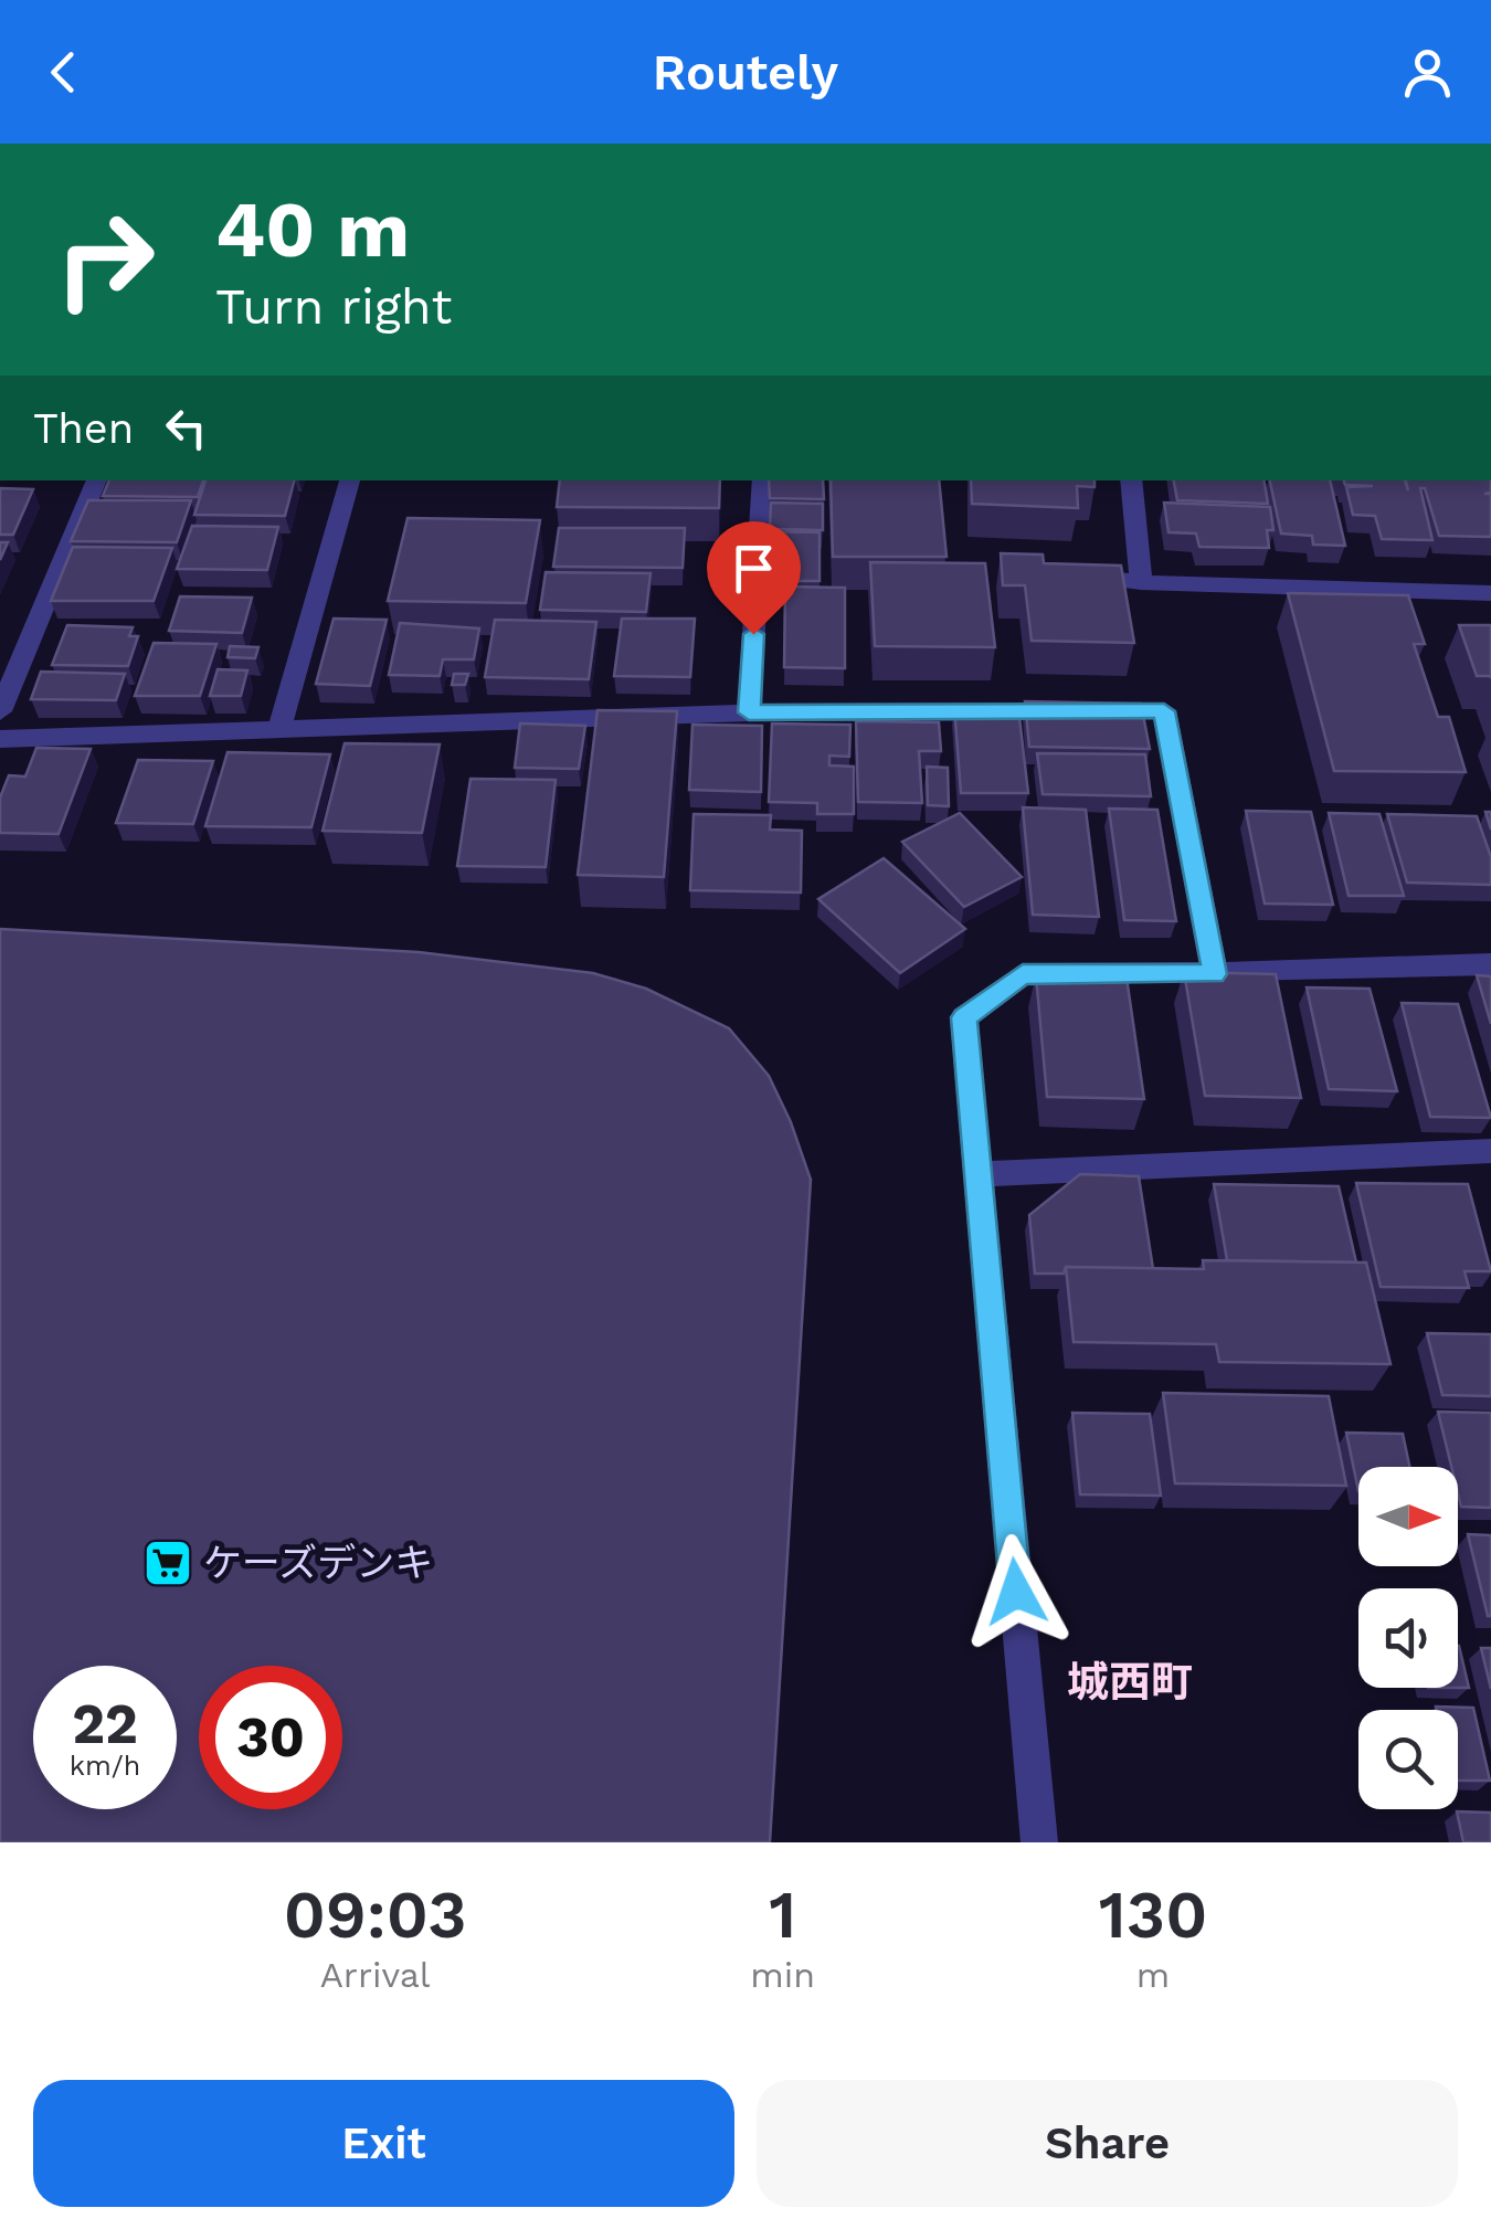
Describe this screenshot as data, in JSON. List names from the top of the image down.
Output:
{
  "districts": ["城西町"],
  "places": {
    "supermarket": ["ケーズデンキ"]
  },
  "north": "right",
  "page": {
    "header": "Routely",
    "turn": ["40 m", "Turn right"],
    "then": "Then",
    "speed": "22 km/h",
    "limit": "30",
    "eta": [
      "09:03",
      "Arrival",
      "1",
      "min",
      "130",
      "m"
    ],
    "buttons": ["Exit", "Share"]
  }
}
